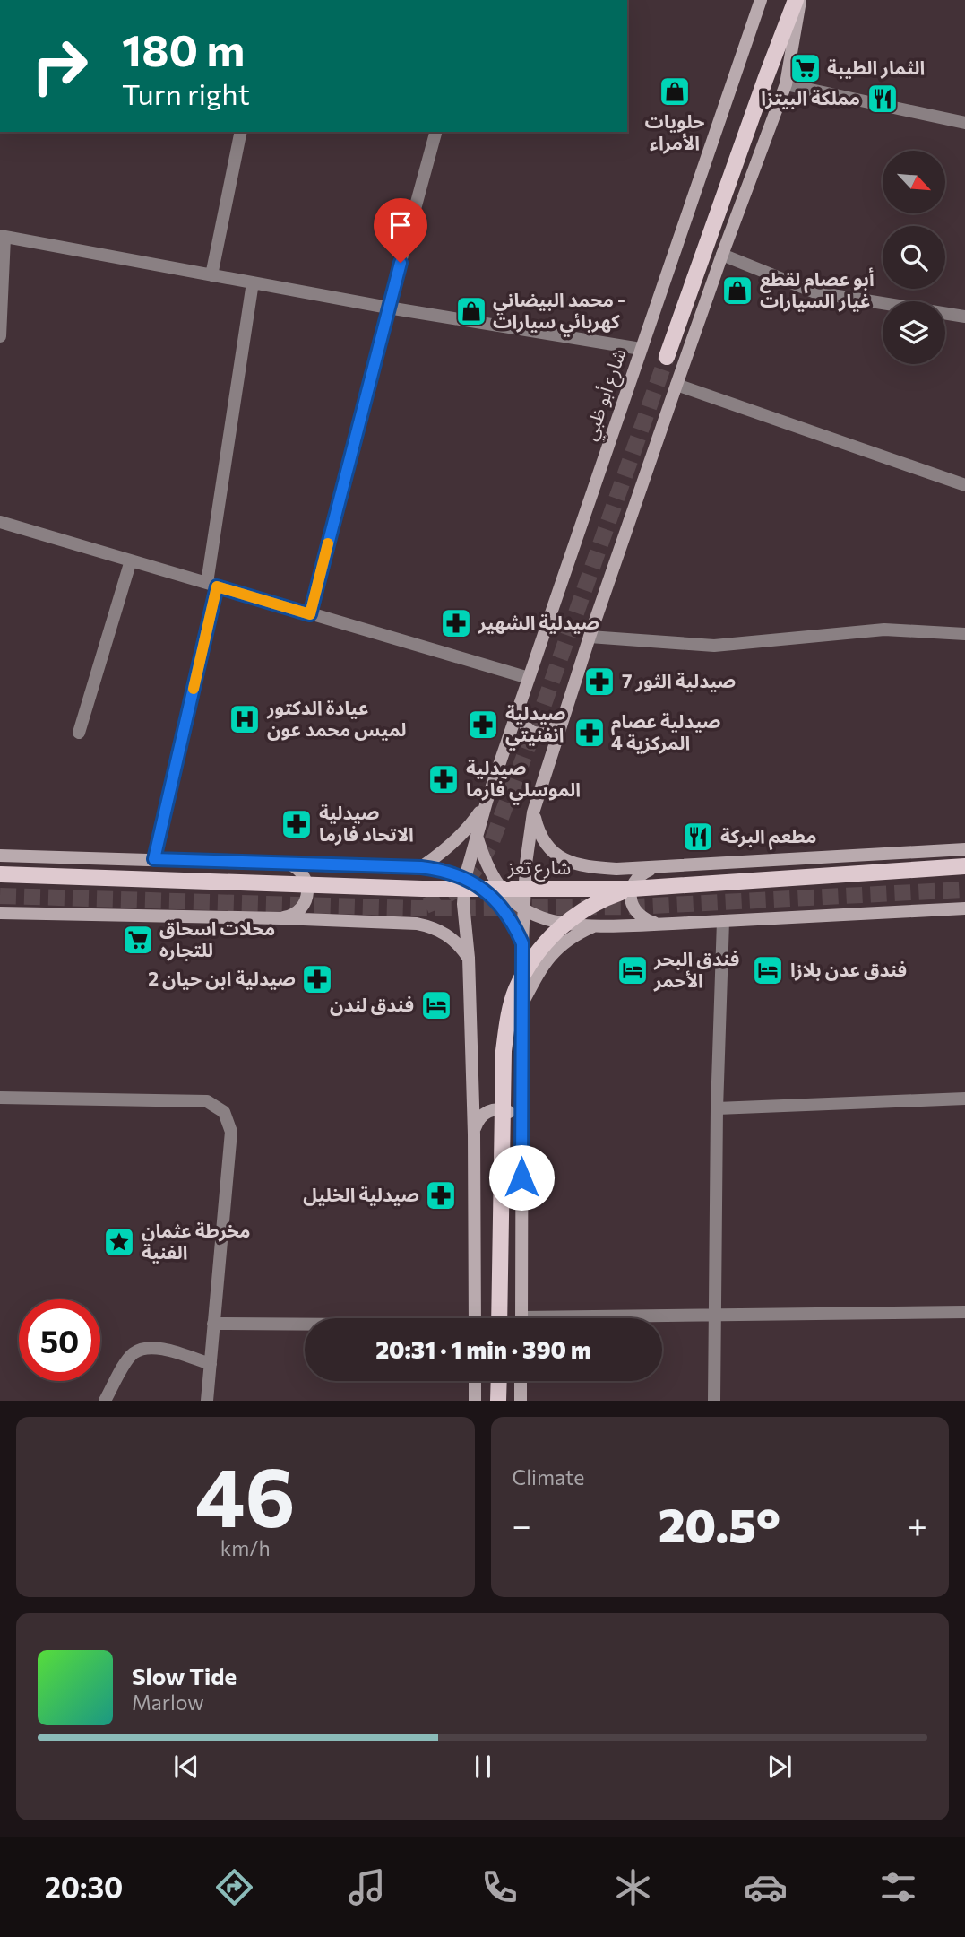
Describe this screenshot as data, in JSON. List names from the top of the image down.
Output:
{
  "streets": {
    "main road": ["شارع أبو ظبي", "شارع تعز"]
  },
  "places": {
    "supermarket": ["الثمار الطيبة", "محلات اسحاق للتجاره"],
    "shop": ["حلويات الأمراء", "أبو عصام لقطع غيار السيارات", "محمد البيضاني - كهربائي سيارات"],
    "restaurant": ["مملكة البيتزا", "مطعم البركة"],
    "pharmacy": [
      "صيدلية الشهير",
      "صيدلية الثور 7",
      "صيدلية انفنيتي",
      "صيدلية عصام المركزية 4",
      "صيدلية الموسلي فارما",
      "صيدلية الاتحاد فارما",
      "صيدلية ابن حيان 2",
      "صيدلية الخليل"
    ],
    "hospital": ["عيادة الدكتور لميس محمد عون"],
    "hotel": ["فندق البحر الأحمر", "فندق عدن بلازا", "فندق لندن"],
    "place": ["مخرطة عثمان الفنية"]
  },
  "north": "bottom right",
  "page": {
    "turn": ["180 m", "Turn right"],
    "limit": "50",
    "trip": "20:31 · 1 min · 390 m",
    "tile": [
      ["46", "km/h"],
      "Climate"
    ],
    "heat": ["−", "20.5°", "+"],
    "song": ["Slow Tide", "Marlow"],
    "tabs": "20:30"
  }
}
